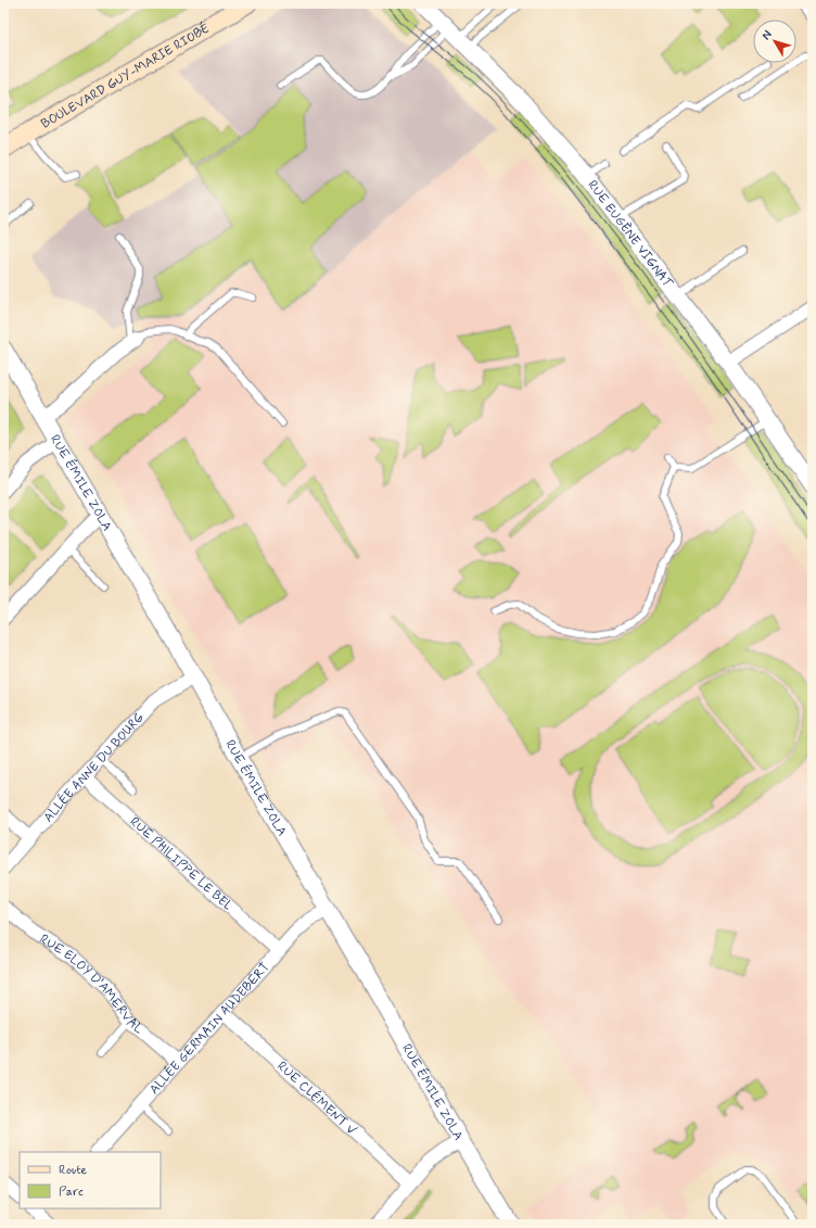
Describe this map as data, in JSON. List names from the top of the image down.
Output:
{
  "streets": {
    "main road": ["BOULEVARD GUY-MARIE RIOBÉ"],
    "street": [
      "RUE EUGÈNE VIGNAT",
      "RUE ÉMILE ZOLA",
      "ALLÉE ANNE DU BOURG",
      "RUE PHILIPPE LE BEL",
      "RUE ELOY D'AMERVAL",
      "ALLÉE GERMAIN AUDEBERT",
      "RUE CLÉMENT V"
    ]
  },
  "crossings": [
    ["RUE ÉMILE ZOLA", "ALLÉE ANNE DU BOURG"],
    ["RUE ÉMILE ZOLA", "ALLÉE GERMAIN AUDEBERT"],
    ["ALLÉE ANNE DU BOURG", "RUE PHILIPPE LE BEL"],
    ["RUE PHILIPPE LE BEL", "ALLÉE GERMAIN AUDEBERT"],
    ["RUE ELOY D'AMERVAL", "ALLÉE GERMAIN AUDEBERT"],
    ["ALLÉE GERMAIN AUDEBERT", "RUE CLÉMENT V"]
  ],
  "legend": ["Route", "Parc"],
  "north": "top left"
}
